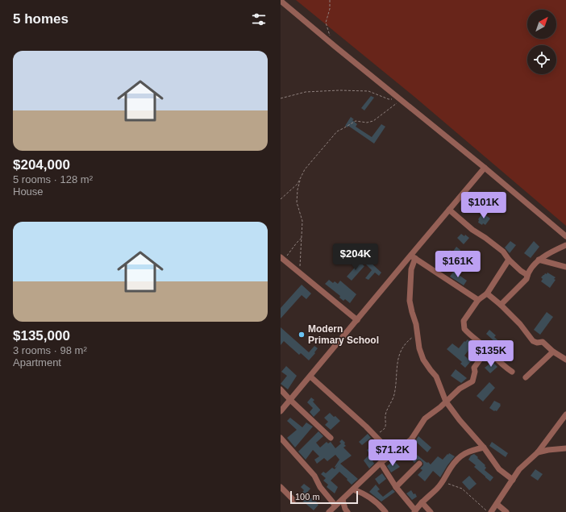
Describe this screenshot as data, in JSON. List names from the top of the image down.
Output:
{
  "places": ["Modern Primary School"],
  "scale_bar": "100 m",
  "north": "top right",
  "page": {
    "heading": "5 homes",
    "list": [
      {
        "name": "$204,000",
        "note": "5 rooms · 128 m² · House"
      },
      {
        "name": "$135,000",
        "note": "3 rooms · 98 m² · Apartment"
      }
    ],
    "price": [
      "$101K",
      "$204K",
      "$161K",
      "$135K",
      "$71.2K"
    ],
    "scale": "100 m"
  }
}
